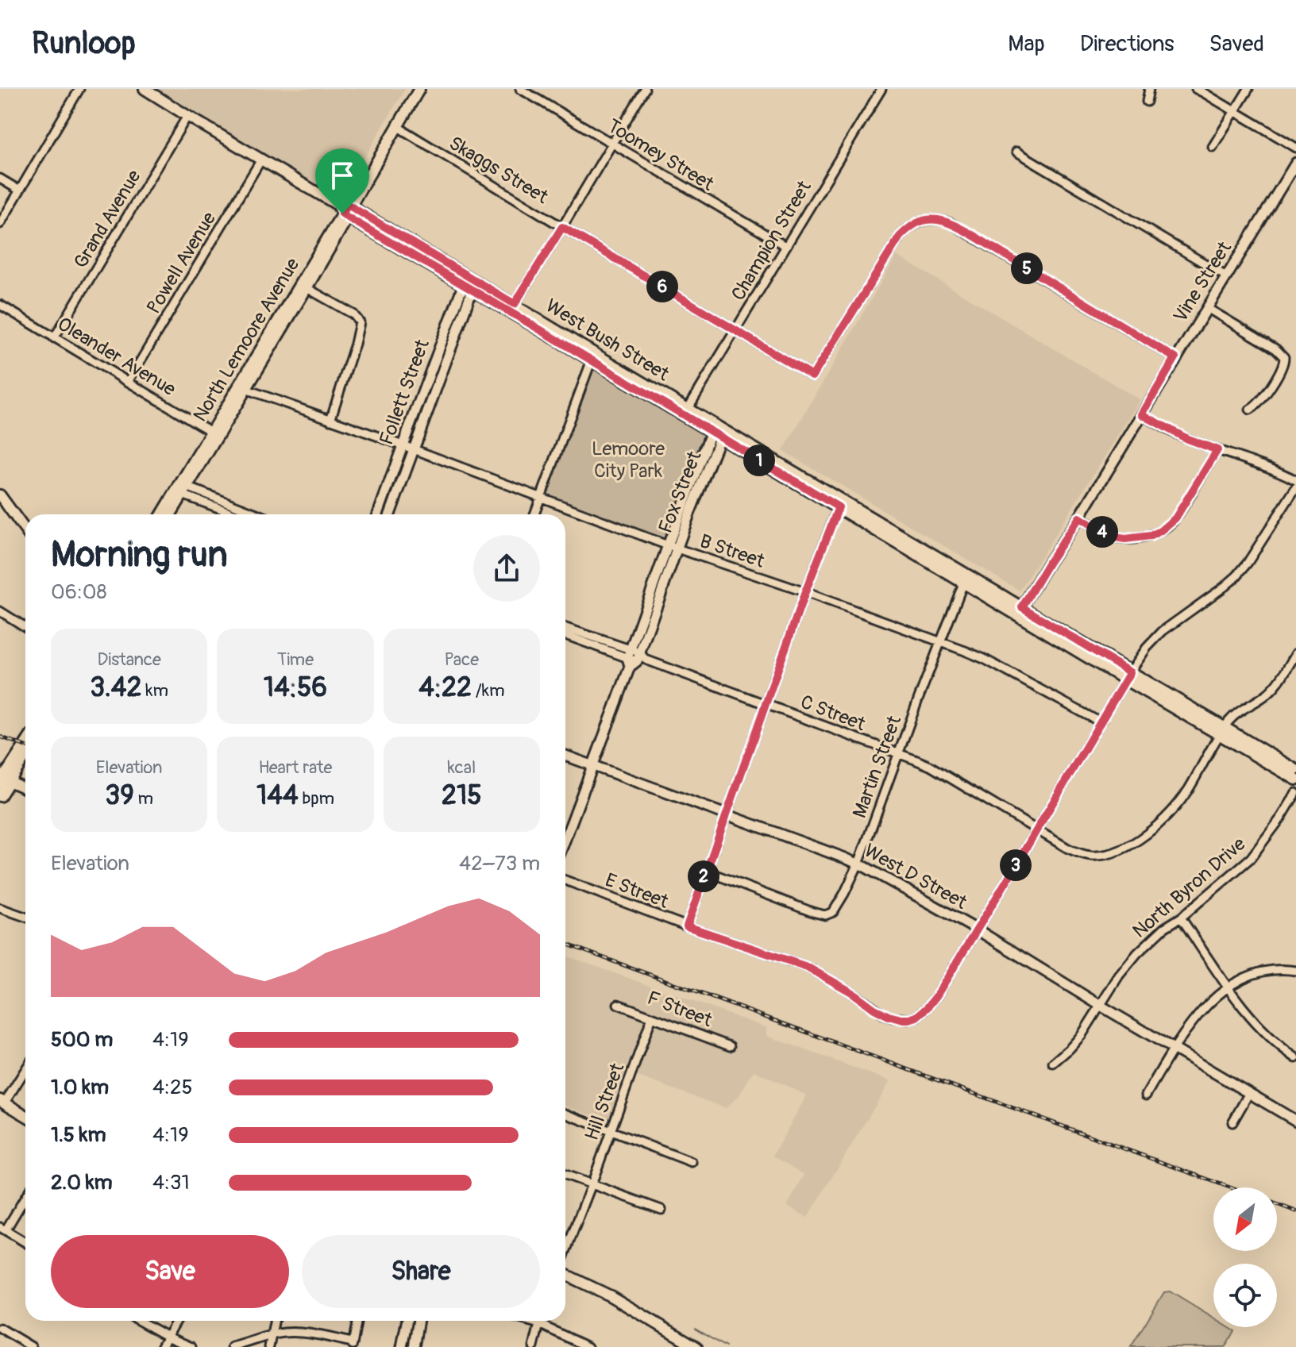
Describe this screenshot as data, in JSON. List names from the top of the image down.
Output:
{
  "streets": {
    "main road": ["North Lemoore Avenue", "West Bush Street"],
    "street": [
      "Toomey Street",
      "Skaggs Street",
      "Grand Avenue",
      "Champion Street",
      "Powell Avenue",
      "Vine Street",
      "Oleander Avenue",
      "Follett Street",
      "Fox Street",
      "B Street",
      "C Street",
      "Martin Street",
      "West D Street",
      "North Byron Drive",
      "E Street",
      "F Street",
      "Hill Street"
    ]
  },
  "crossings": [
    ["Toomey Street", "Champion Street"],
    ["Skaggs Street", "Champion Street"],
    ["Skaggs Street", "Vine Street"],
    ["Skaggs Street", "North Lemoore Avenue"],
    ["Grand Avenue", "West Bush Street"],
    ["Grand Avenue", "Oleander Avenue"],
    ["Champion Street", "West Bush Street"],
    ["Powell Avenue", "West Bush Street"],
    ["Powell Avenue", "Oleander Avenue"],
    ["Vine Street", "West Bush Street"],
    ["North Lemoore Avenue", "West Bush Street"],
    ["North Lemoore Avenue", "Oleander Avenue"],
    ["North Lemoore Avenue", "B Street"],
    ["West Bush Street", "Follett Street"],
    ["West Bush Street", "Fox Street"],
    ["West Bush Street", "C Street"],
    ["West Bush Street", "Martin Street"],
    ["Follett Street", "B Street"],
    ["Fox Street", "B Street"],
    ["Fox Street", "C Street"],
    ["Fox Street", "West D Street"],
    ["B Street", "Martin Street"],
    ["C Street", "Martin Street"],
    ["Martin Street", "West D Street"],
    ["West D Street", "North Byron Drive"],
    ["West D Street", "E Street"],
    ["F Street", "Hill Street"]
  ],
  "parks": ["Lemoore City Park"],
  "north": "bottom left",
  "page": {
    "header": "Runloop",
    "nav": ["Map", "Directions", "Saved"],
    "pins": [
      "5",
      "6",
      "1",
      "4",
      "3",
      "2"
    ],
    "heading": ["Morning run", "06:08"],
    "stats": [
      ["Distance", "3.42 km"],
      ["Time", "14:56"],
      ["Pace", "4:22 /km"],
      ["Elevation", "39 m"],
      ["Heart rate", "144 bpm"],
      ["kcal", "215"]
    ],
    "chart": ["Elevation", "42–73 m"],
    "list": [
      {
        "name": "500 m",
        "note": "4:19"
      },
      {
        "name": "1.0 km",
        "note": "4:25"
      },
      {
        "name": "1.5 km",
        "note": "4:19"
      },
      {
        "name": "2.0 km",
        "note": "4:31"
      }
    ],
    "buttons": ["Save", "Share"]
  }
}
